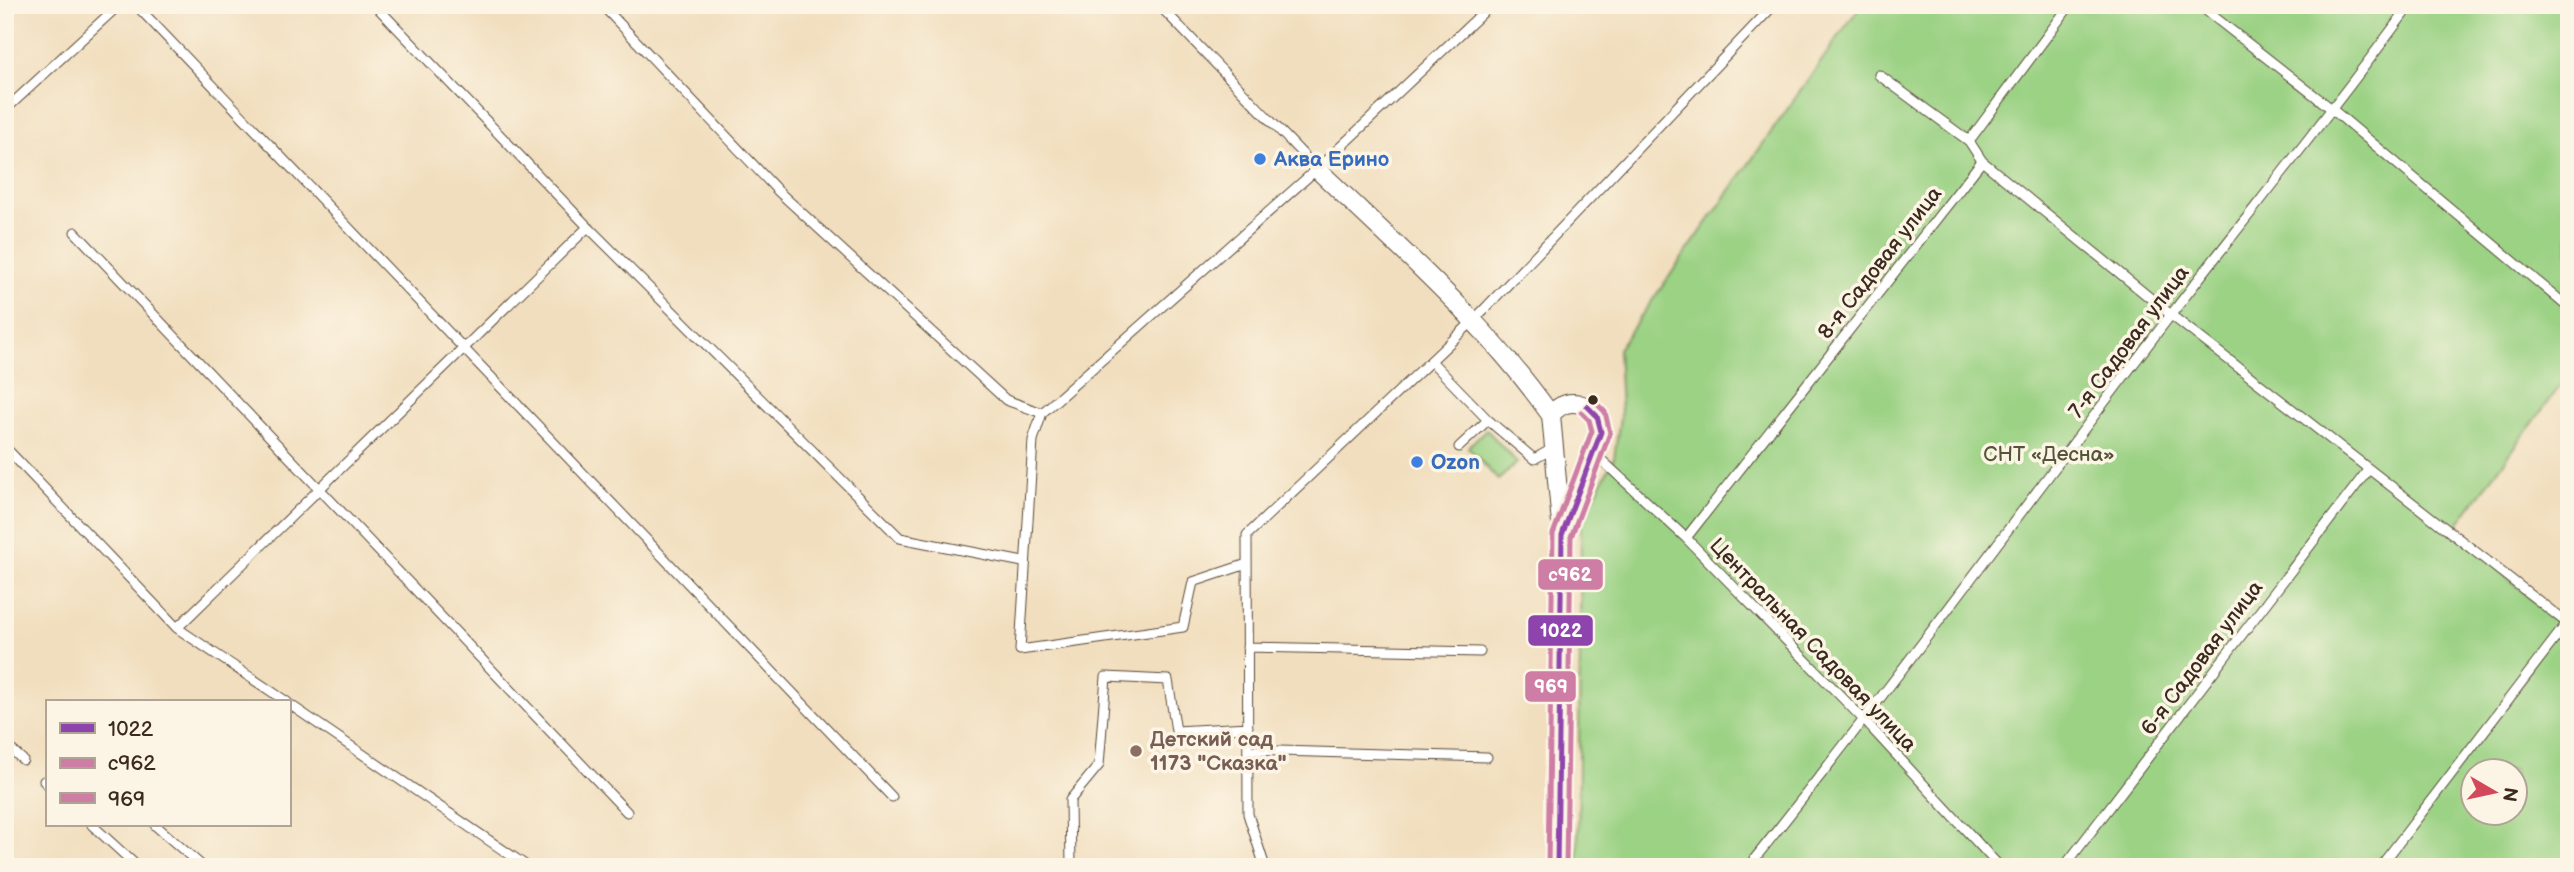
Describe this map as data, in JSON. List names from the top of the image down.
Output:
{
  "streets": {
    "lane": [
      "8-я Садовая улица",
      "7-я Садовая улица",
      "Центральная Садовая улица",
      "6-я Садовая улица"
    ]
  },
  "crossings": [
    ["8-я Садовая улица", "Центральная Садовая улица"],
    ["7-я Садовая улица", "Центральная Садовая улица"]
  ],
  "parks": ["СНТ «Десна»"],
  "places": ["Аква Ерино", "Ozon", "Детский сад 1173 \"Сказка\""],
  "lines": ["transit line с962", "transit line 1022", "transit line 969"],
  "legend": ["1022", "с962", "969"],
  "north": "right"
}
